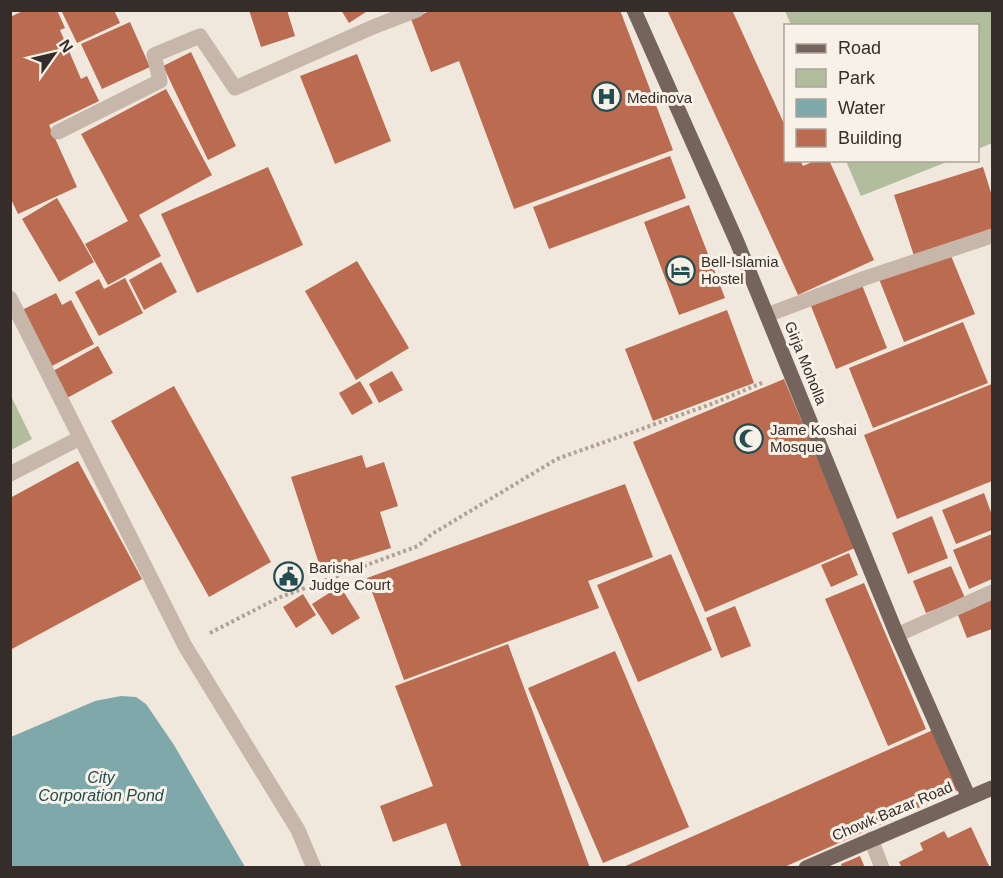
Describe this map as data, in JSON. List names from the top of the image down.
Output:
{
  "streets": {
    "main road": ["Girja Moholla", "Chowk Bazar Road"]
  },
  "crossings": [
    ["Girja Moholla", "Chowk Bazar Road"]
  ],
  "water": ["City Corporation Pond"],
  "places": {
    "hospital": ["Medinova"],
    "hotel": ["Bell-Islamia Hostel"],
    "mosque": ["Jame Koshai Mosque"],
    "public building": ["Barishal Judge Court"]
  },
  "legend": [
    "Road",
    "Park",
    "Water",
    "Building"
  ],
  "north": "top right"
}
